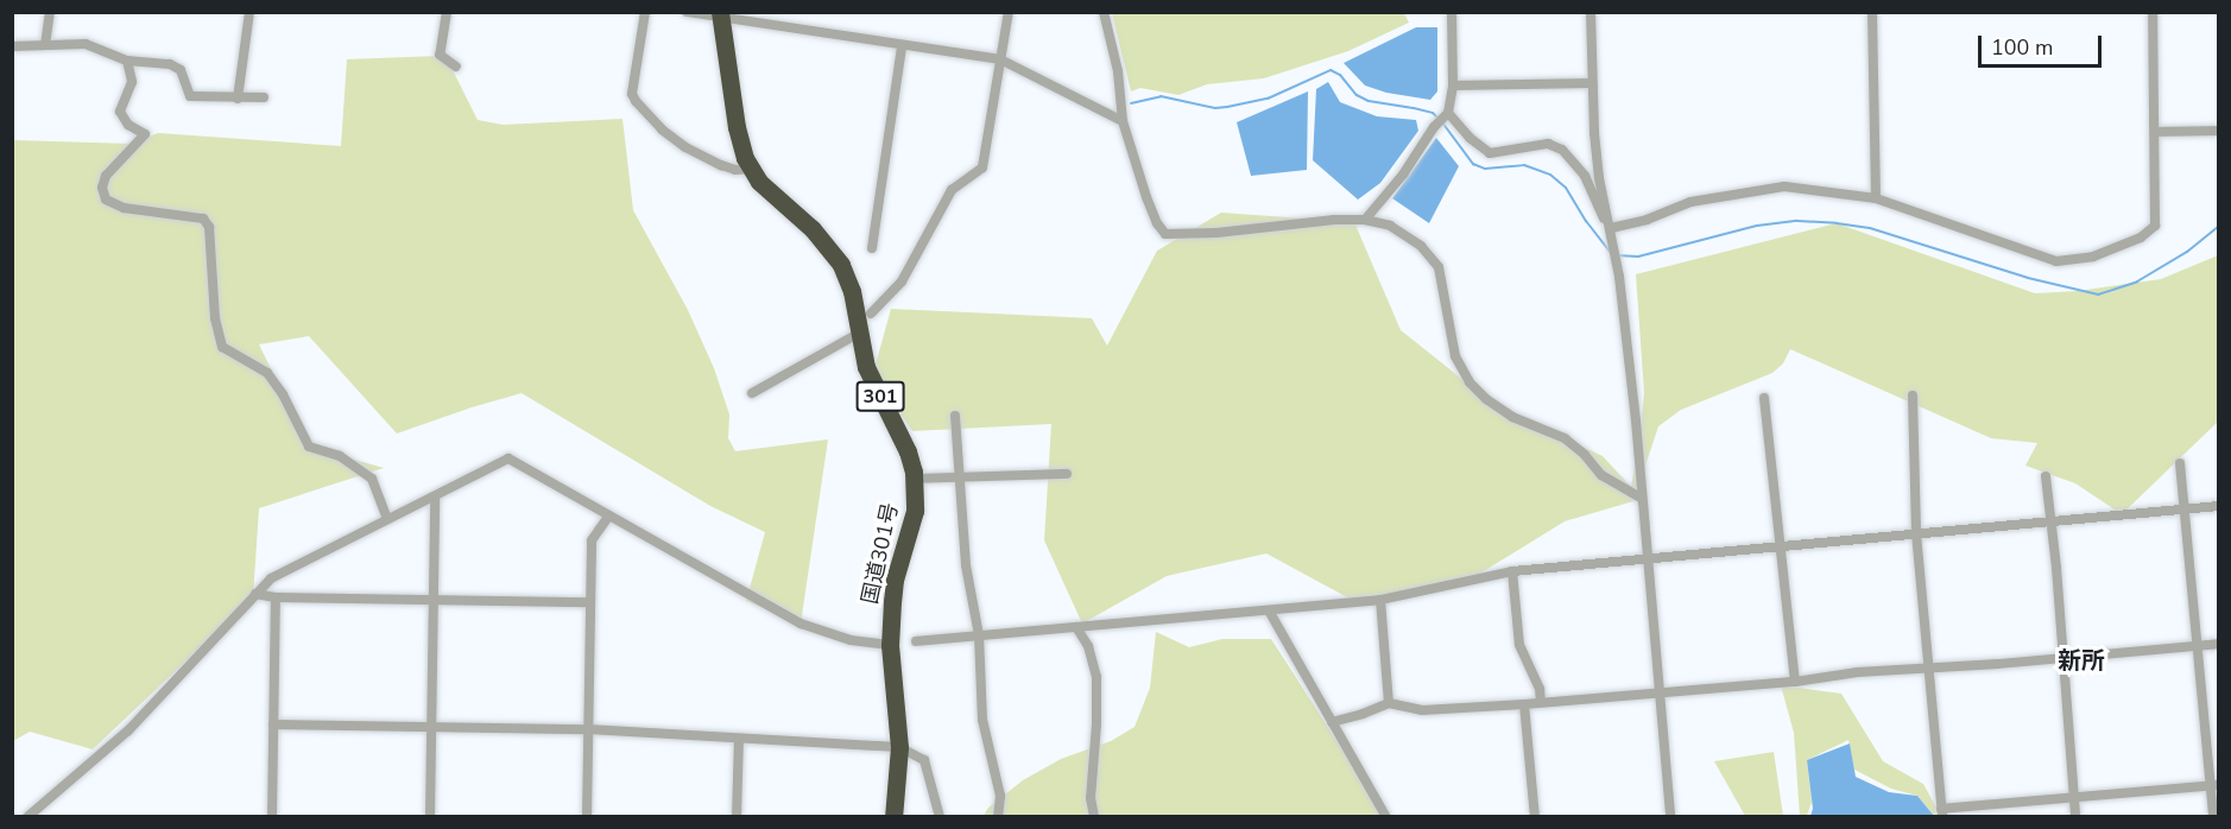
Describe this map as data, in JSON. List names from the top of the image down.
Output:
{
  "streets": {
    "highway": ["301", "国道301号"]
  },
  "districts": ["新所"],
  "scale_bar": "100 m"
}
